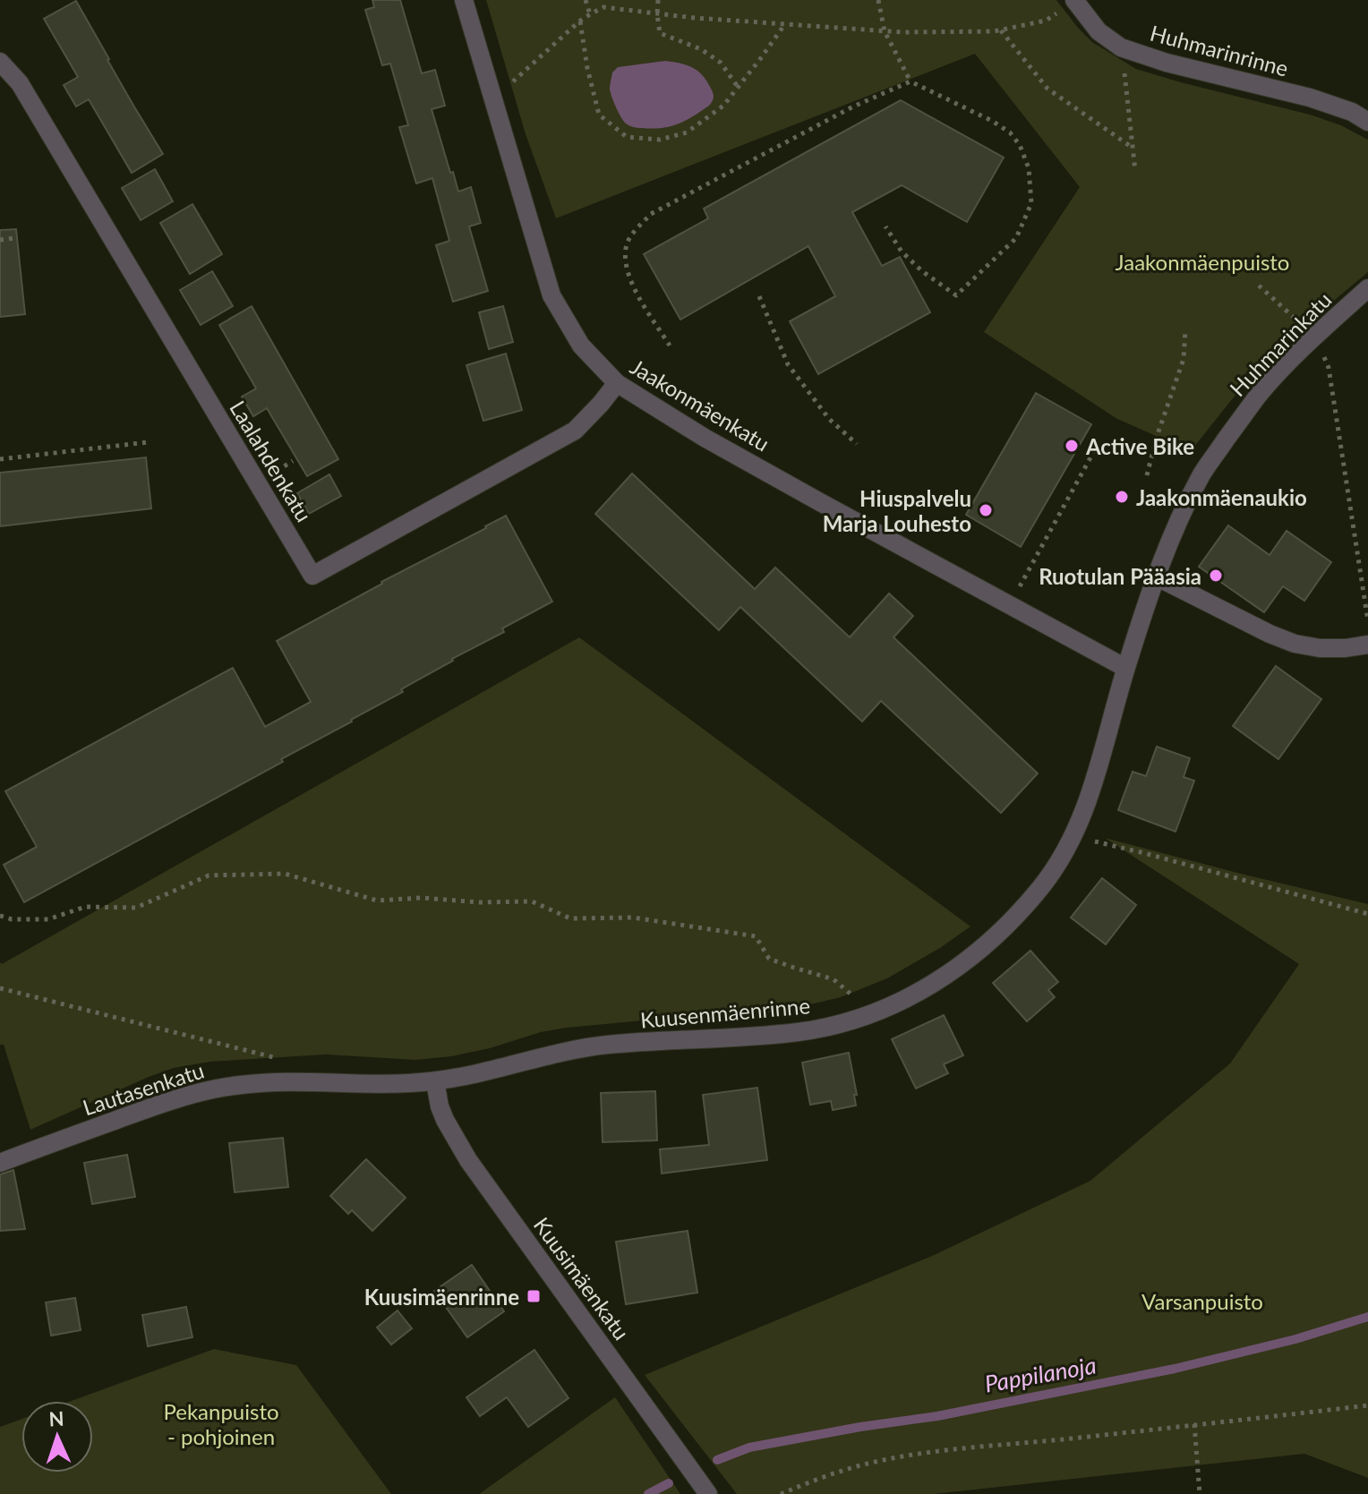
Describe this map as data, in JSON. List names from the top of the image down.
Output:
{
  "streets": {
    "street": [
      "Huhmarinrinne",
      "Huhmarinkatu",
      "Jaakonmäenkatu",
      "Laalahdenkatu",
      "Kuusenmäenrinne",
      "Lautasenkatu",
      "Kuusimäenkatu"
    ]
  },
  "crossings": [
    ["Huhmarinkatu", "Jaakonmäenkatu"],
    ["Huhmarinkatu", "Kuusenmäenrinne"],
    ["Jaakonmäenkatu", "Laalahdenkatu"],
    ["Jaakonmäenkatu", "Kuusenmäenrinne"],
    ["Kuusenmäenrinne", "Lautasenkatu"],
    ["Kuusenmäenrinne", "Kuusimäenkatu"],
    ["Lautasenkatu", "Kuusimäenkatu"]
  ],
  "water": ["Pappilanoja"],
  "parks": ["Jaakonmäenpuisto", "Varsanpuisto", "Pekanpuisto - pohjoinen"],
  "places": {
    "other": [
      "Active Bike",
      "Jaakonmäenaukio",
      "Hiuspalvelu Marja Louhesto",
      "Ruotulan Pääasia"
    ],
    "transit": ["Kuusimäenrinne"]
  },
  "north": "top"
}
